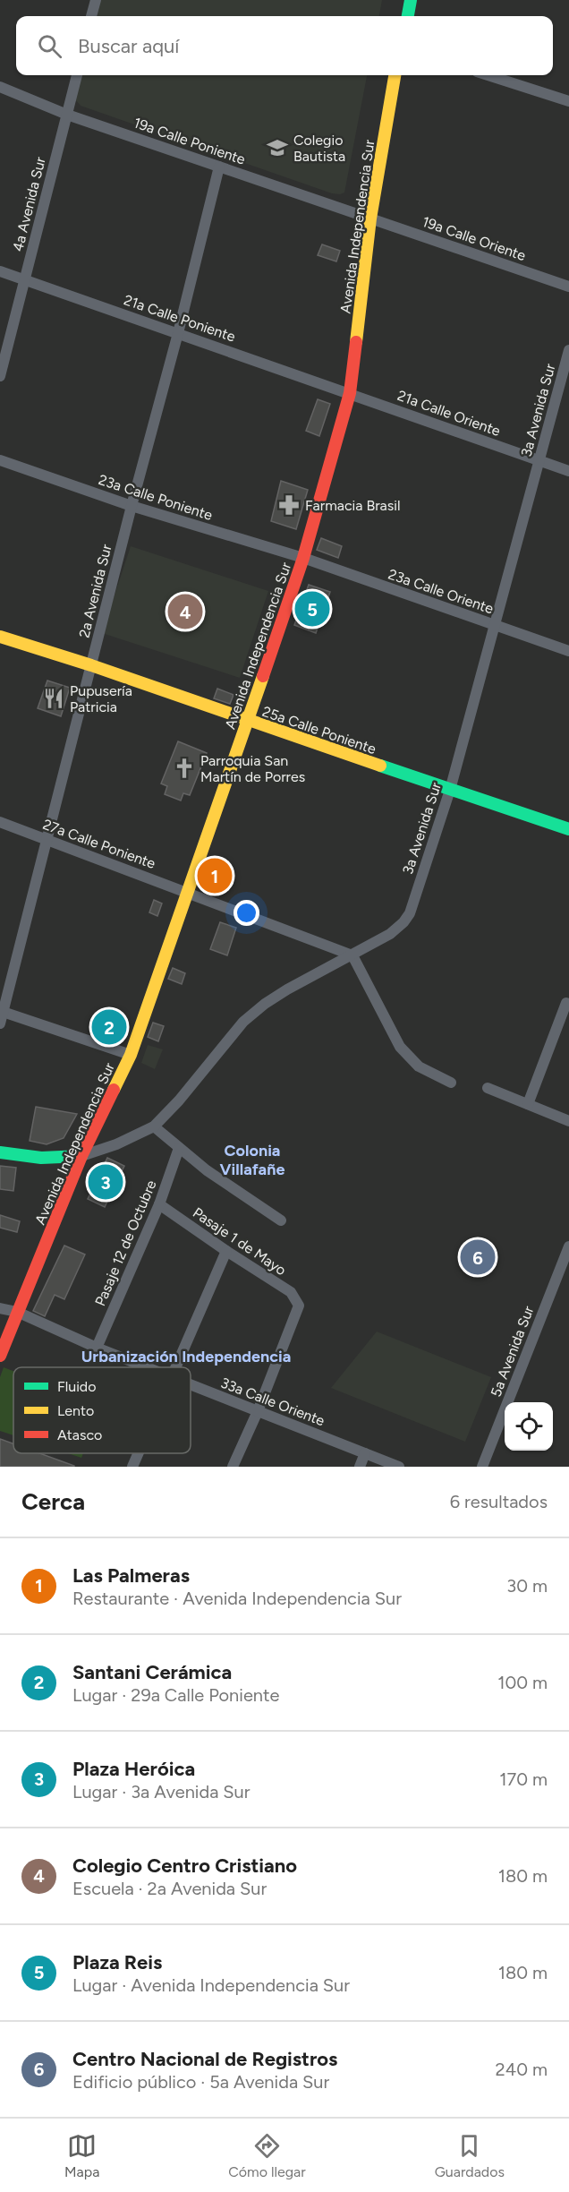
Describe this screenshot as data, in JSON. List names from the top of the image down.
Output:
{
  "streets": {
    "main road": ["Avenida Independencia Sur", "25a Calle Poniente"],
    "street": [
      "19a Calle Poniente",
      "4a Avenida Sur",
      "19a Calle Oriente",
      "21a Calle Poniente",
      "3a Avenida Sur",
      "21a Calle Oriente",
      "23a Calle Poniente",
      "2a Avenida Sur",
      "23a Calle Oriente",
      "27a Calle Poniente",
      "Pasaje 1 de Mayo",
      "Pasaje 12 de Octubre",
      "5a Avenida Sur",
      "33a Calle Oriente"
    ]
  },
  "crossings": [
    ["19a Calle Poniente", "4a Avenida Sur"],
    ["19a Calle Poniente", "Avenida Independencia Sur"],
    ["19a Calle Poniente", "19a Calle Oriente"],
    ["19a Calle Poniente", "2a Avenida Sur"],
    ["4a Avenida Sur", "21a Calle Poniente"],
    ["Avenida Independencia Sur", "19a Calle Oriente"],
    ["Avenida Independencia Sur", "21a Calle Poniente"],
    ["Avenida Independencia Sur", "3a Avenida Sur"],
    ["Avenida Independencia Sur", "21a Calle Oriente"],
    ["Avenida Independencia Sur", "23a Calle Poniente"],
    ["Avenida Independencia Sur", "23a Calle Oriente"],
    ["Avenida Independencia Sur", "25a Calle Poniente"],
    ["Avenida Independencia Sur", "27a Calle Poniente"],
    ["Avenida Independencia Sur", "33a Calle Oriente"],
    ["21a Calle Poniente", "21a Calle Oriente"],
    ["21a Calle Poniente", "2a Avenida Sur"],
    ["3a Avenida Sur", "21a Calle Oriente"],
    ["3a Avenida Sur", "23a Calle Oriente"],
    ["3a Avenida Sur", "25a Calle Poniente"],
    ["3a Avenida Sur", "27a Calle Poniente"],
    ["23a Calle Poniente", "2a Avenida Sur"],
    ["23a Calle Poniente", "23a Calle Oriente"],
    ["2a Avenida Sur", "25a Calle Poniente"],
    ["2a Avenida Sur", "27a Calle Poniente"],
    ["Pasaje 1 de Mayo", "Pasaje 12 de Octubre"],
    ["Pasaje 1 de Mayo", "33a Calle Oriente"],
    ["Pasaje 12 de Octubre", "33a Calle Oriente"]
  ],
  "districts": ["Colonia Villafañe", "Urbanización Independencia"],
  "places": {
    "school or university": ["Colegio Bautista"],
    "pharmacy": ["Farmacia Brasil"],
    "restaurant": ["Pupusería Patricia"],
    "church": ["Parroquia San Martín de Porres"]
  },
  "legend": ["Fluido", "Lento", "Atasco"],
  "page": {
    "search": "Buscar aquí",
    "pins": [
      "5",
      "4",
      "1",
      "2",
      "3",
      "6"
    ],
    "heading": ["Cerca", "6 resultados"],
    "list": [
      {
        "mark": "1",
        "name": "Las Palmeras",
        "note": "Restaurante · Avenida Independencia Sur",
        "value": "30 m"
      },
      {
        "mark": "2",
        "name": "Santani Cerámica",
        "note": "Lugar · 29a Calle Poniente",
        "value": "100 m"
      },
      {
        "mark": "3",
        "name": "Plaza Heróica",
        "note": "Lugar · 3a Avenida Sur",
        "value": "170 m"
      },
      {
        "mark": "4",
        "name": "Colegio Centro Cristiano",
        "note": "Escuela · 2a Avenida Sur",
        "value": "180 m"
      },
      {
        "mark": "5",
        "name": "Plaza Reis",
        "note": "Lugar · Avenida Independencia Sur",
        "value": "180 m"
      },
      {
        "mark": "6",
        "name": "Centro Nacional de Registros",
        "note": "Edificio público · 5a Avenida Sur",
        "value": "240 m"
      }
    ],
    "nav": ["Mapa", "Cómo llegar", "Guardados"]
  }
}
